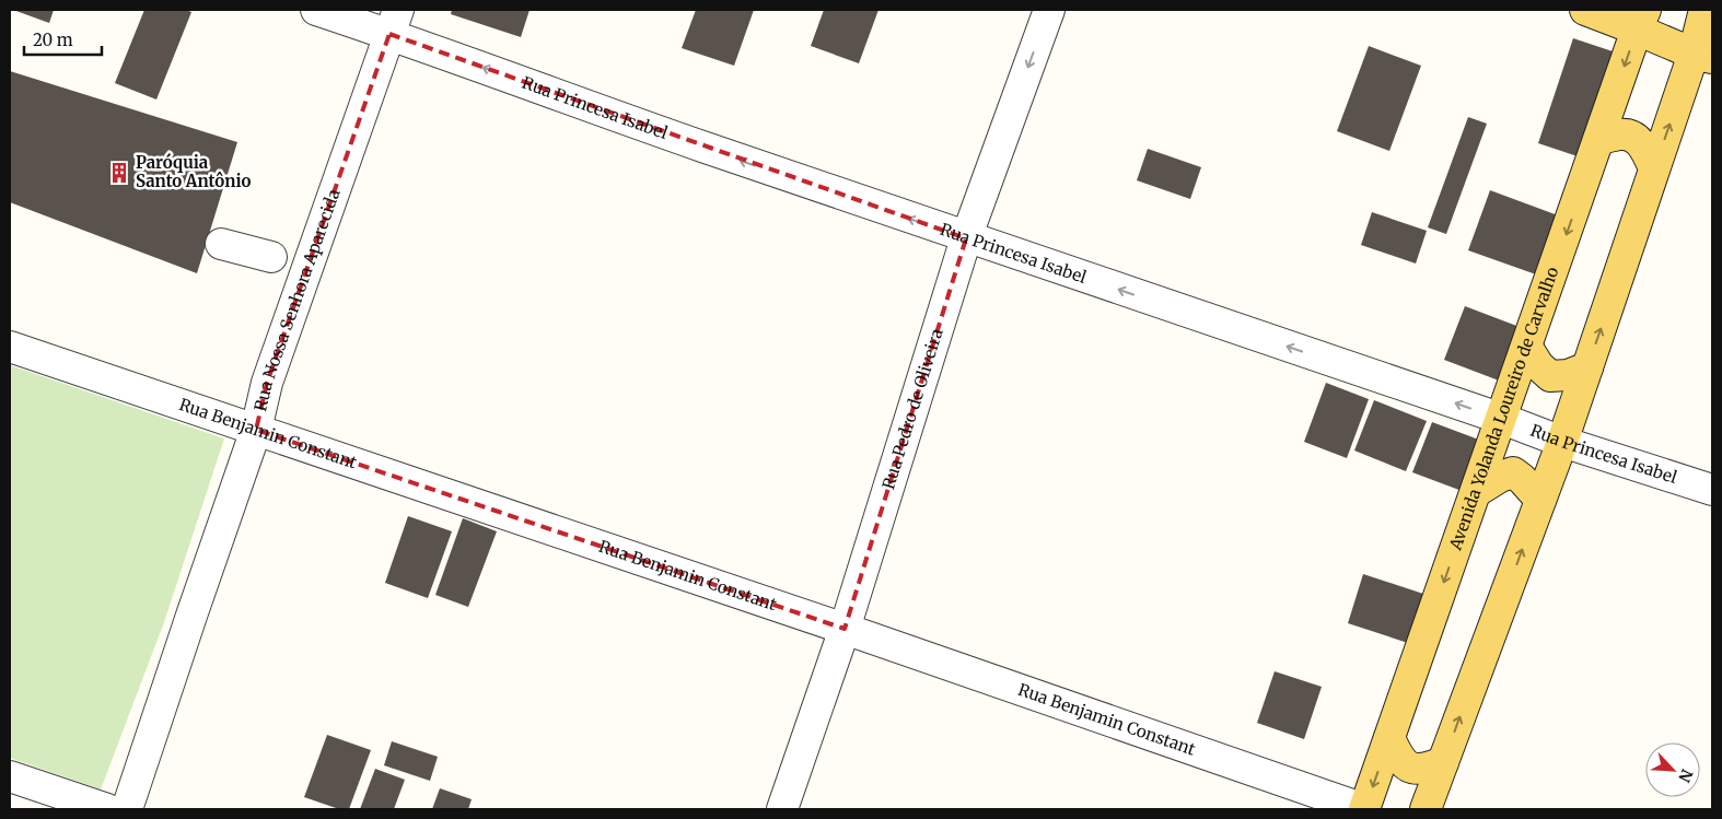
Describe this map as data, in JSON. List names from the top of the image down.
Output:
{
  "streets": {
    "main road": ["Avenida Yolanda Loureiro de Carvalho"],
    "street": [
      "Rua Princesa Isabel",
      "Rua Nossa Senhora Aparecida",
      "Rua Pedro de Oliveira",
      "Rua Benjamin Constant"
    ]
  },
  "crossings": [
    ["Rua Princesa Isabel", "Rua Nossa Senhora Aparecida"],
    ["Rua Princesa Isabel", "Rua Pedro de Oliveira"],
    ["Rua Princesa Isabel", "Avenida Yolanda Loureiro de Carvalho"],
    ["Rua Nossa Senhora Aparecida", "Rua Benjamin Constant"],
    ["Rua Pedro de Oliveira", "Rua Benjamin Constant"],
    ["Avenida Yolanda Loureiro de Carvalho", "Rua Benjamin Constant"]
  ],
  "one_way": ["Rua Princesa Isabel"],
  "places": {
    "building": ["Paróquia Santo Antônio"]
  },
  "scale_bar": "20 m",
  "north": "bottom right"
}
